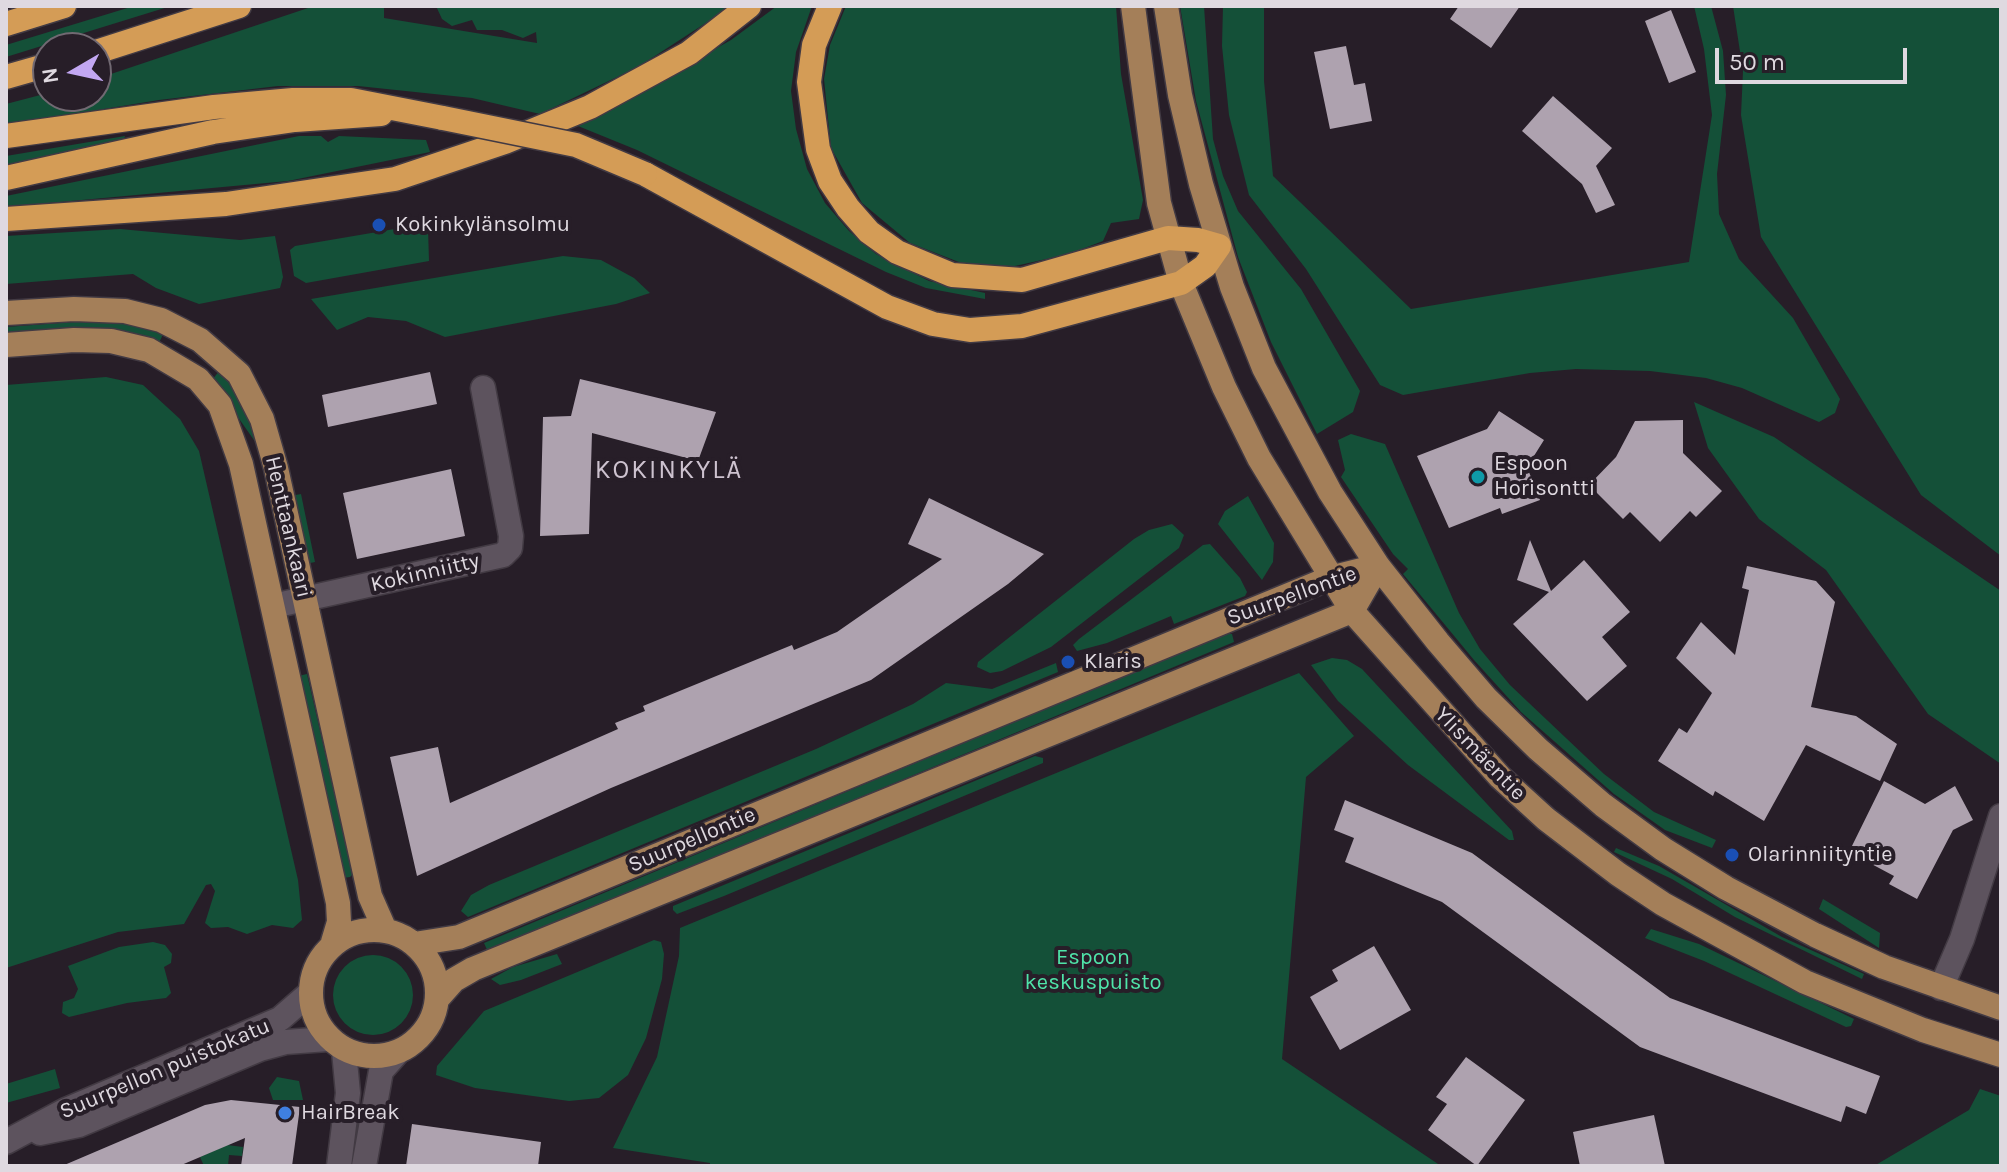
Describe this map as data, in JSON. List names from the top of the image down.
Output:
{
  "streets": {
    "main road": ["Henttaankaari", "Suurpellontie", "Ylismäentie"],
    "street": ["Kokinniitty", "Suurpellon puistokatu"]
  },
  "crossings": [
    ["Henttaankaari", "Kokinniitty"],
    ["Henttaankaari", "Suurpellontie"],
    ["Henttaankaari", "Suurpellon puistokatu"],
    ["Suurpellontie", "Ylismäentie"],
    ["Suurpellontie", "Suurpellon puistokatu"]
  ],
  "districts": ["KOKINKYLÄ"],
  "parks": ["Espoon keskuspuisto"],
  "places": [
    "Kokinkylänsolmu",
    "Espoon Horisontti",
    "Klaris",
    "Olarinniityntie",
    "HairBreak"
  ],
  "scale_bar": "50 m",
  "north": "left"
}
